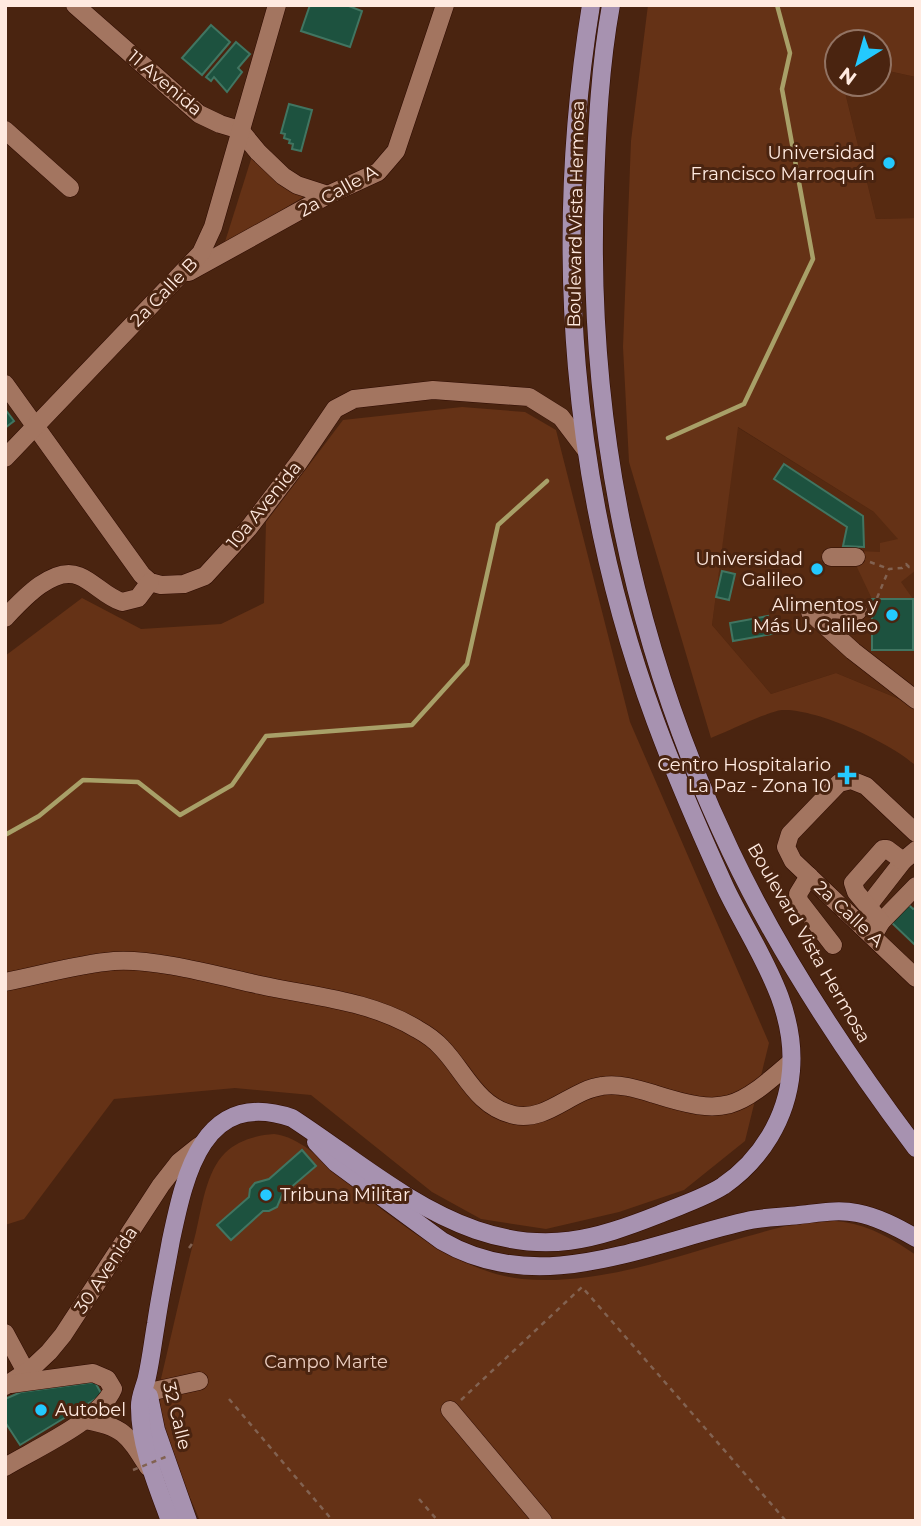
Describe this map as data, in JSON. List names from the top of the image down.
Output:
{
  "streets": {
    "main road": ["Boulevard Vista Hermosa", "32 Calle"],
    "street": [
      "11 Avenida",
      "2a Calle A",
      "2a Calle B",
      "10a Avenida",
      "30 Avenida"
    ]
  },
  "crossings": [
    ["11 Avenida", "2a Calle A"],
    ["11 Avenida", "2a Calle B"],
    ["2a Calle A", "2a Calle B"],
    ["Boulevard Vista Hermosa", "10a Avenida"]
  ],
  "parks": ["Campo Marte"],
  "places": {
    "other": [
      "Universidad Francisco Marroquín",
      "Universidad Galileo",
      "Alimentos y Más U. Galileo",
      "Tribuna Militar",
      "Autobel"
    ],
    "health": ["Centro Hospitalario La Paz - Zona 10"]
  },
  "north": "bottom left"
}
